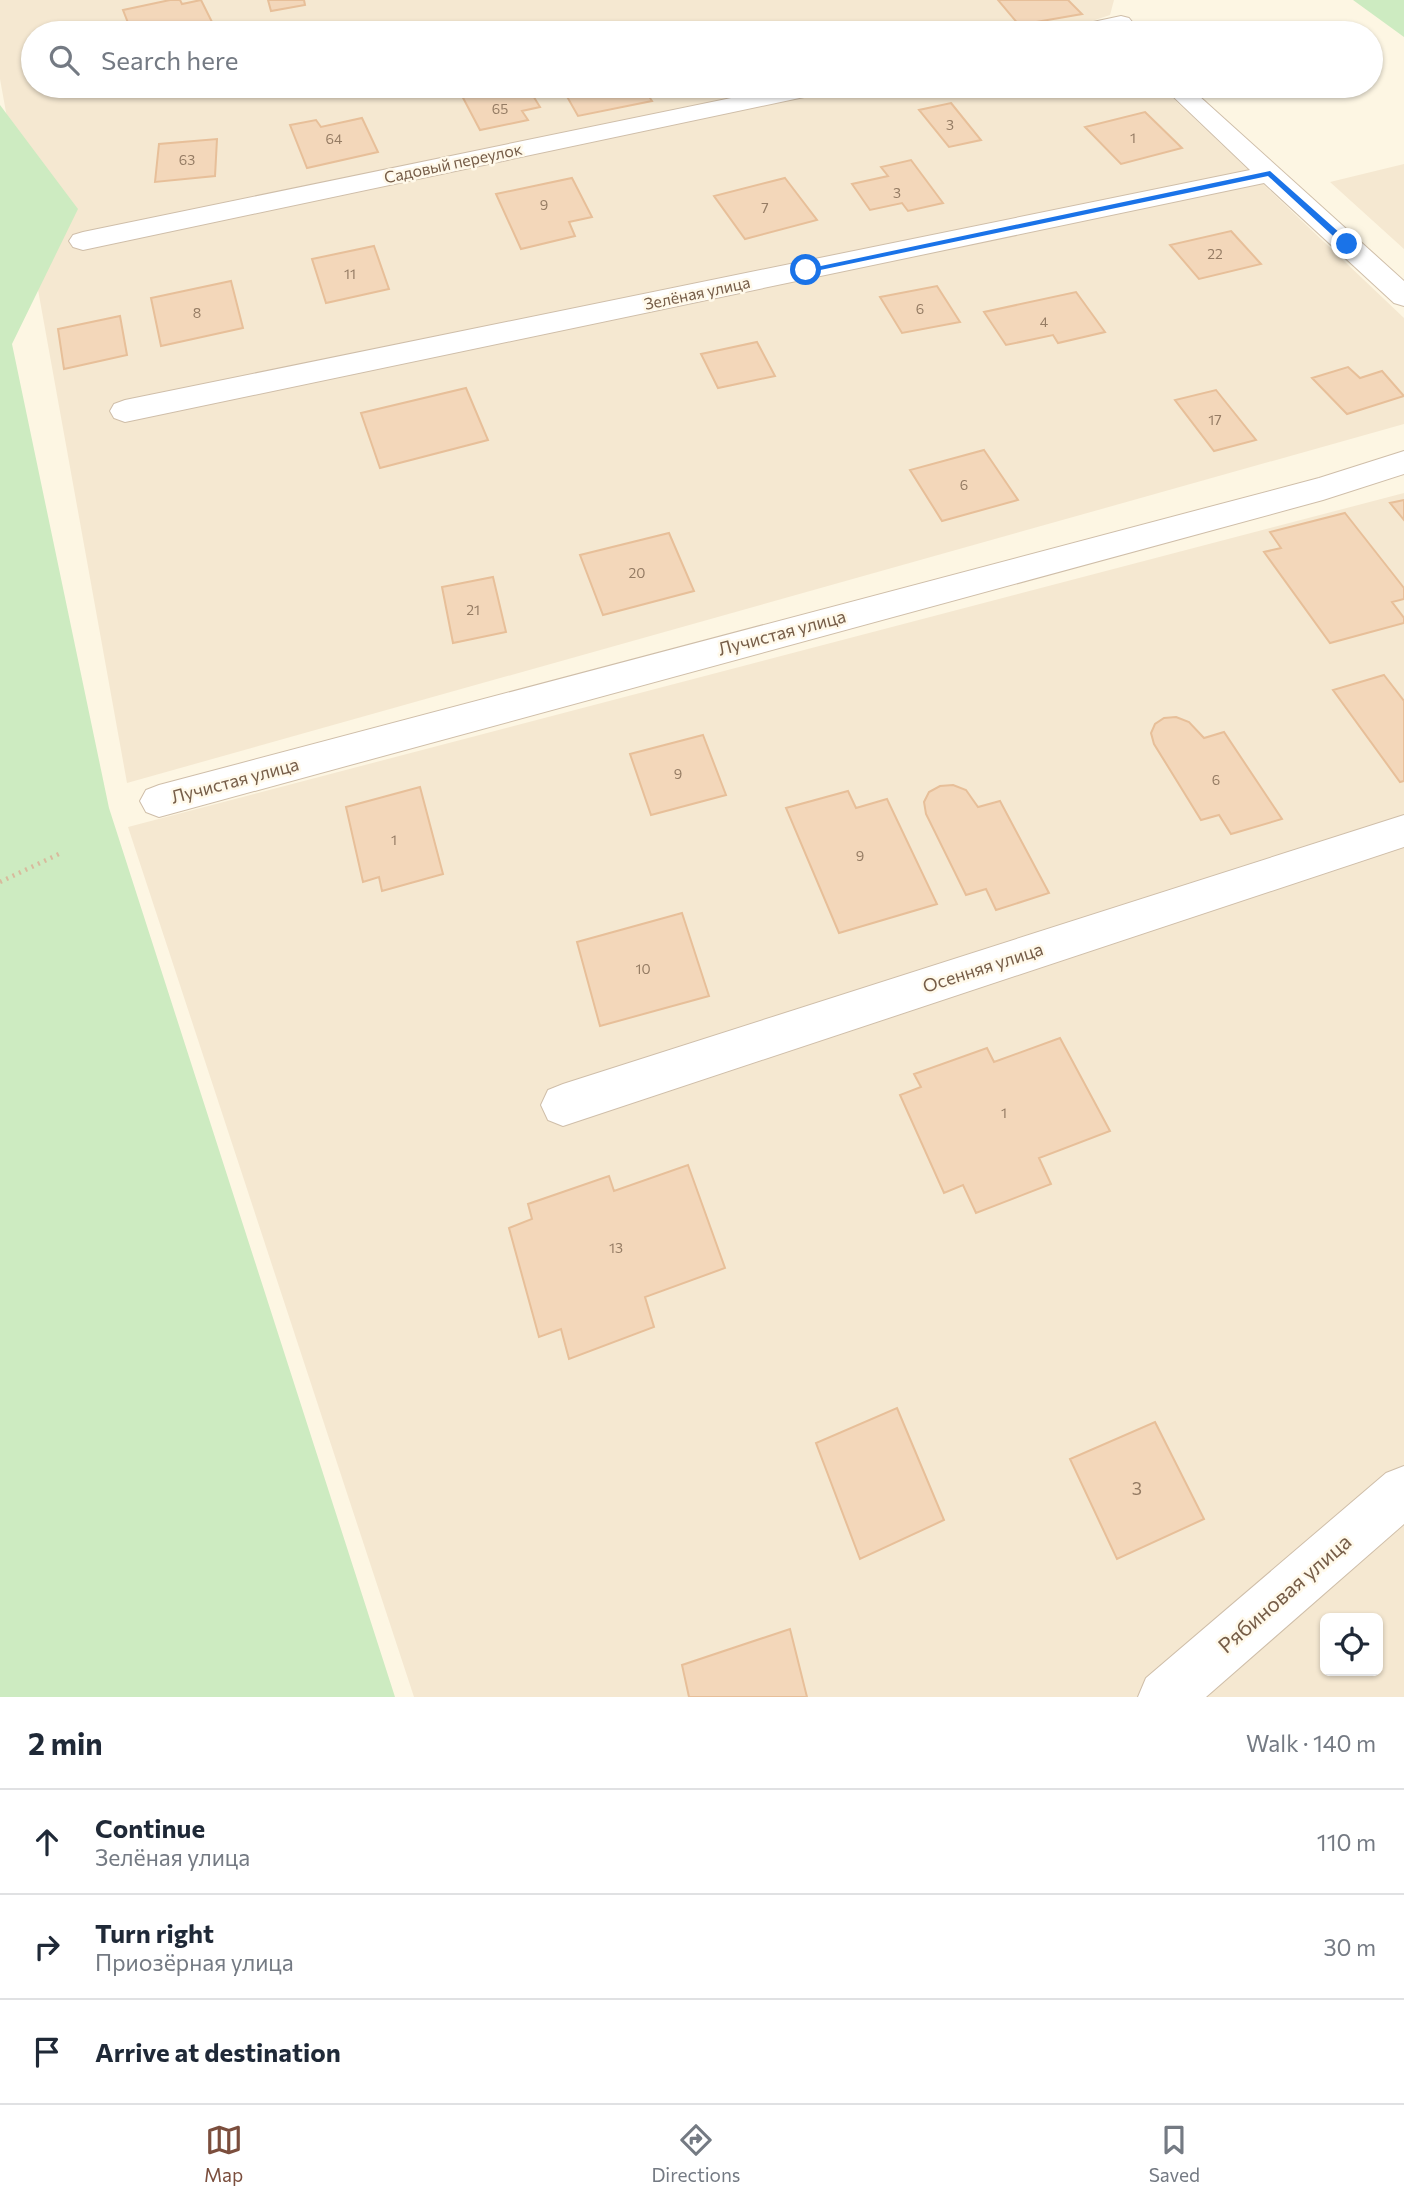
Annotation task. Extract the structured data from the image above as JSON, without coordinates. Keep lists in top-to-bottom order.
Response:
{
  "streets": {
    "street": [
      "Садовый переулок",
      "Зелёная улица",
      "Лучистая улица",
      "Осенняя улица",
      "Рябиновая улица"
    ]
  },
  "house_numbers": [
    "65",
    "3",
    "1",
    "64",
    "63",
    "3",
    "9",
    "7",
    "22",
    "11",
    "6",
    "8",
    "4",
    "17",
    "6",
    "20",
    "21",
    "9",
    "6",
    "1",
    "9",
    "10",
    "1",
    "13",
    "3"
  ],
  "page": {
    "search": "Search here",
    "heading": ["2 min", "Walk · 140 m"],
    "list": [
      ["Continue", "Зелёная улица", "110 m"],
      ["Turn right", "Приозёрная улица", "30 m"],
      "Arrive at destination"
    ],
    "nav": ["Map", "Directions", "Saved"]
  }
}
